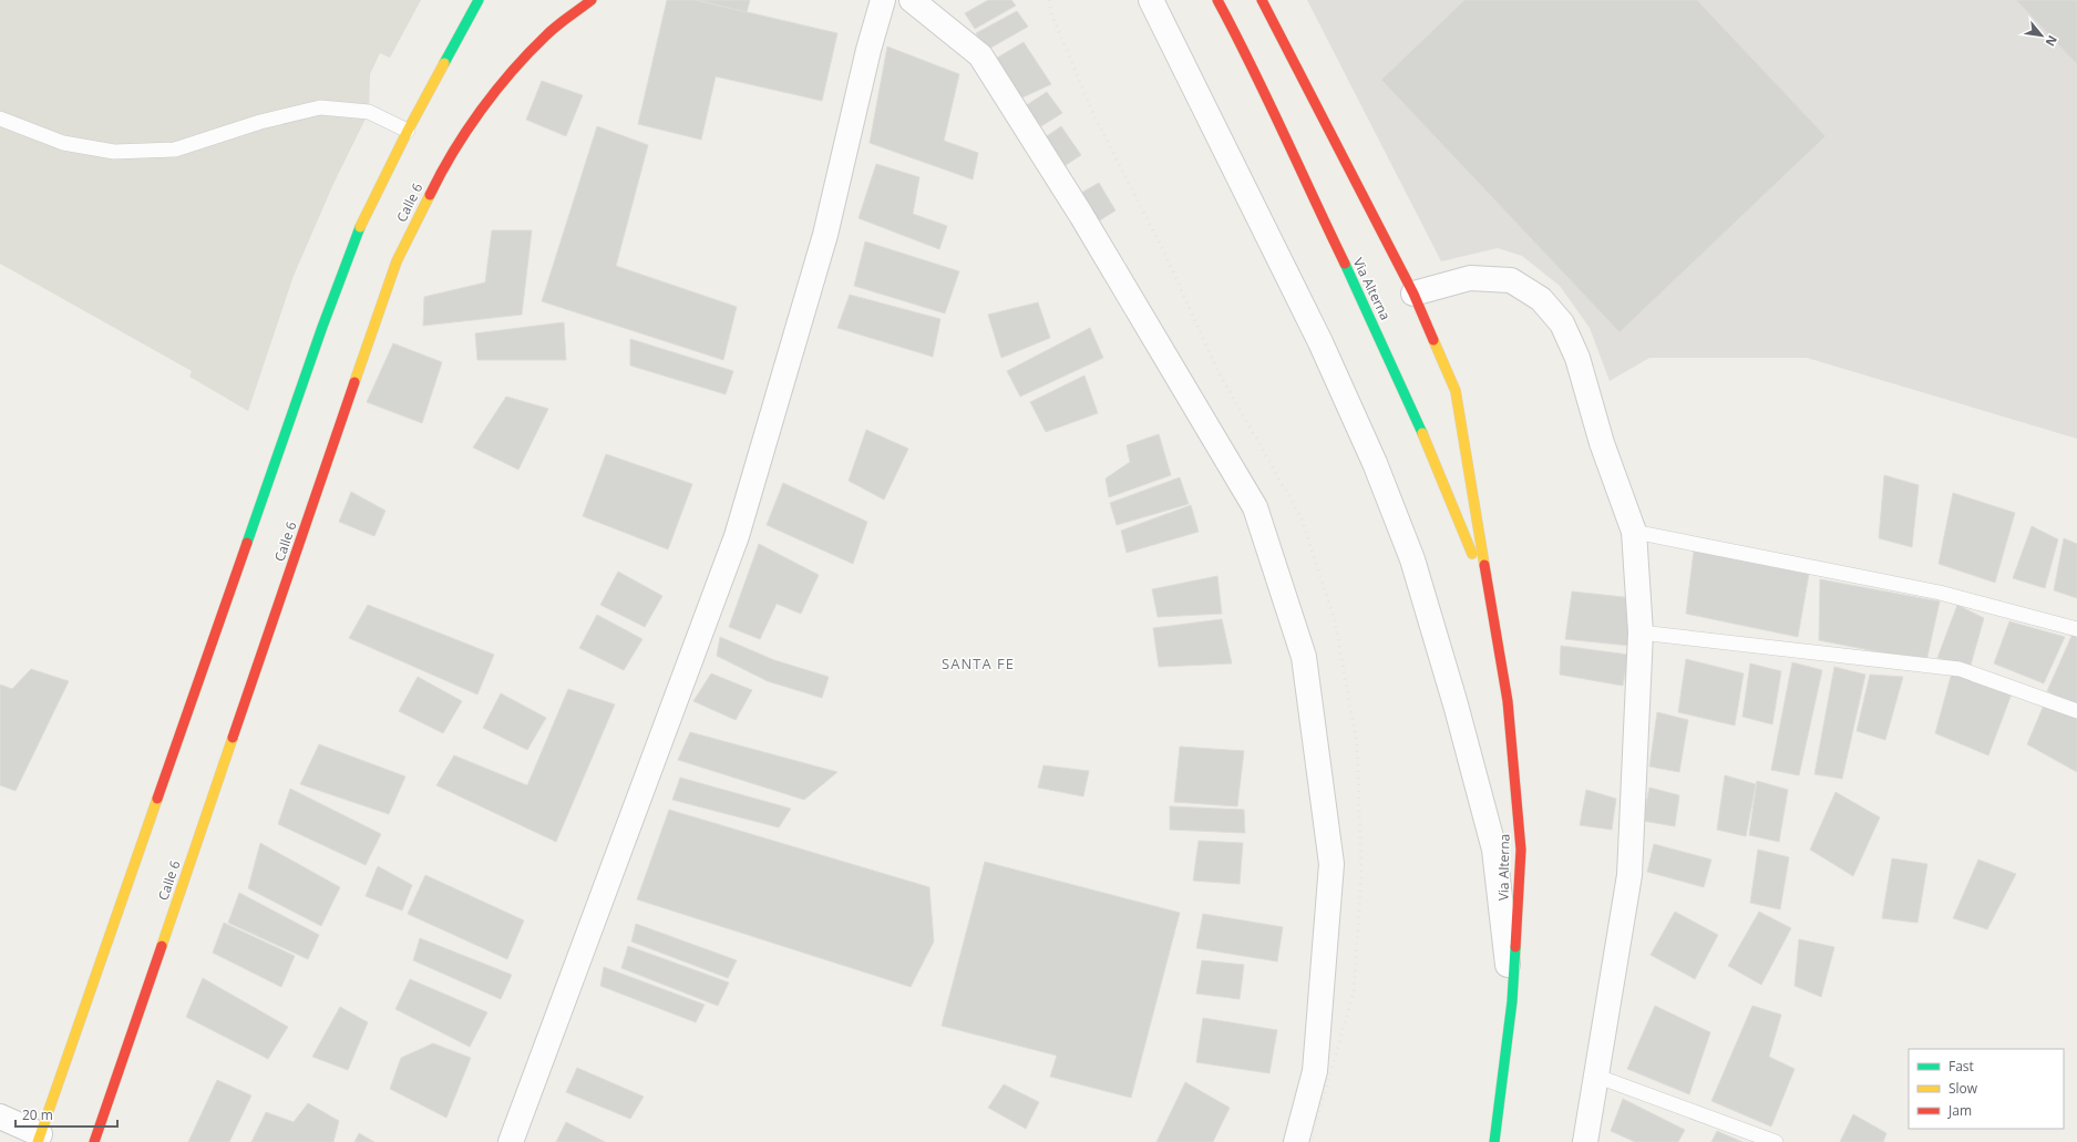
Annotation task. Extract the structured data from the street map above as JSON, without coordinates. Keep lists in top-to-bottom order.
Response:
{
  "streets": {
    "main road": ["Calle 6", "Via Alterna"]
  },
  "districts": ["SANTA FE"],
  "legend": ["Fast", "Slow", "Jam"],
  "scale_bar": "20 m",
  "north": "bottom right"
}
